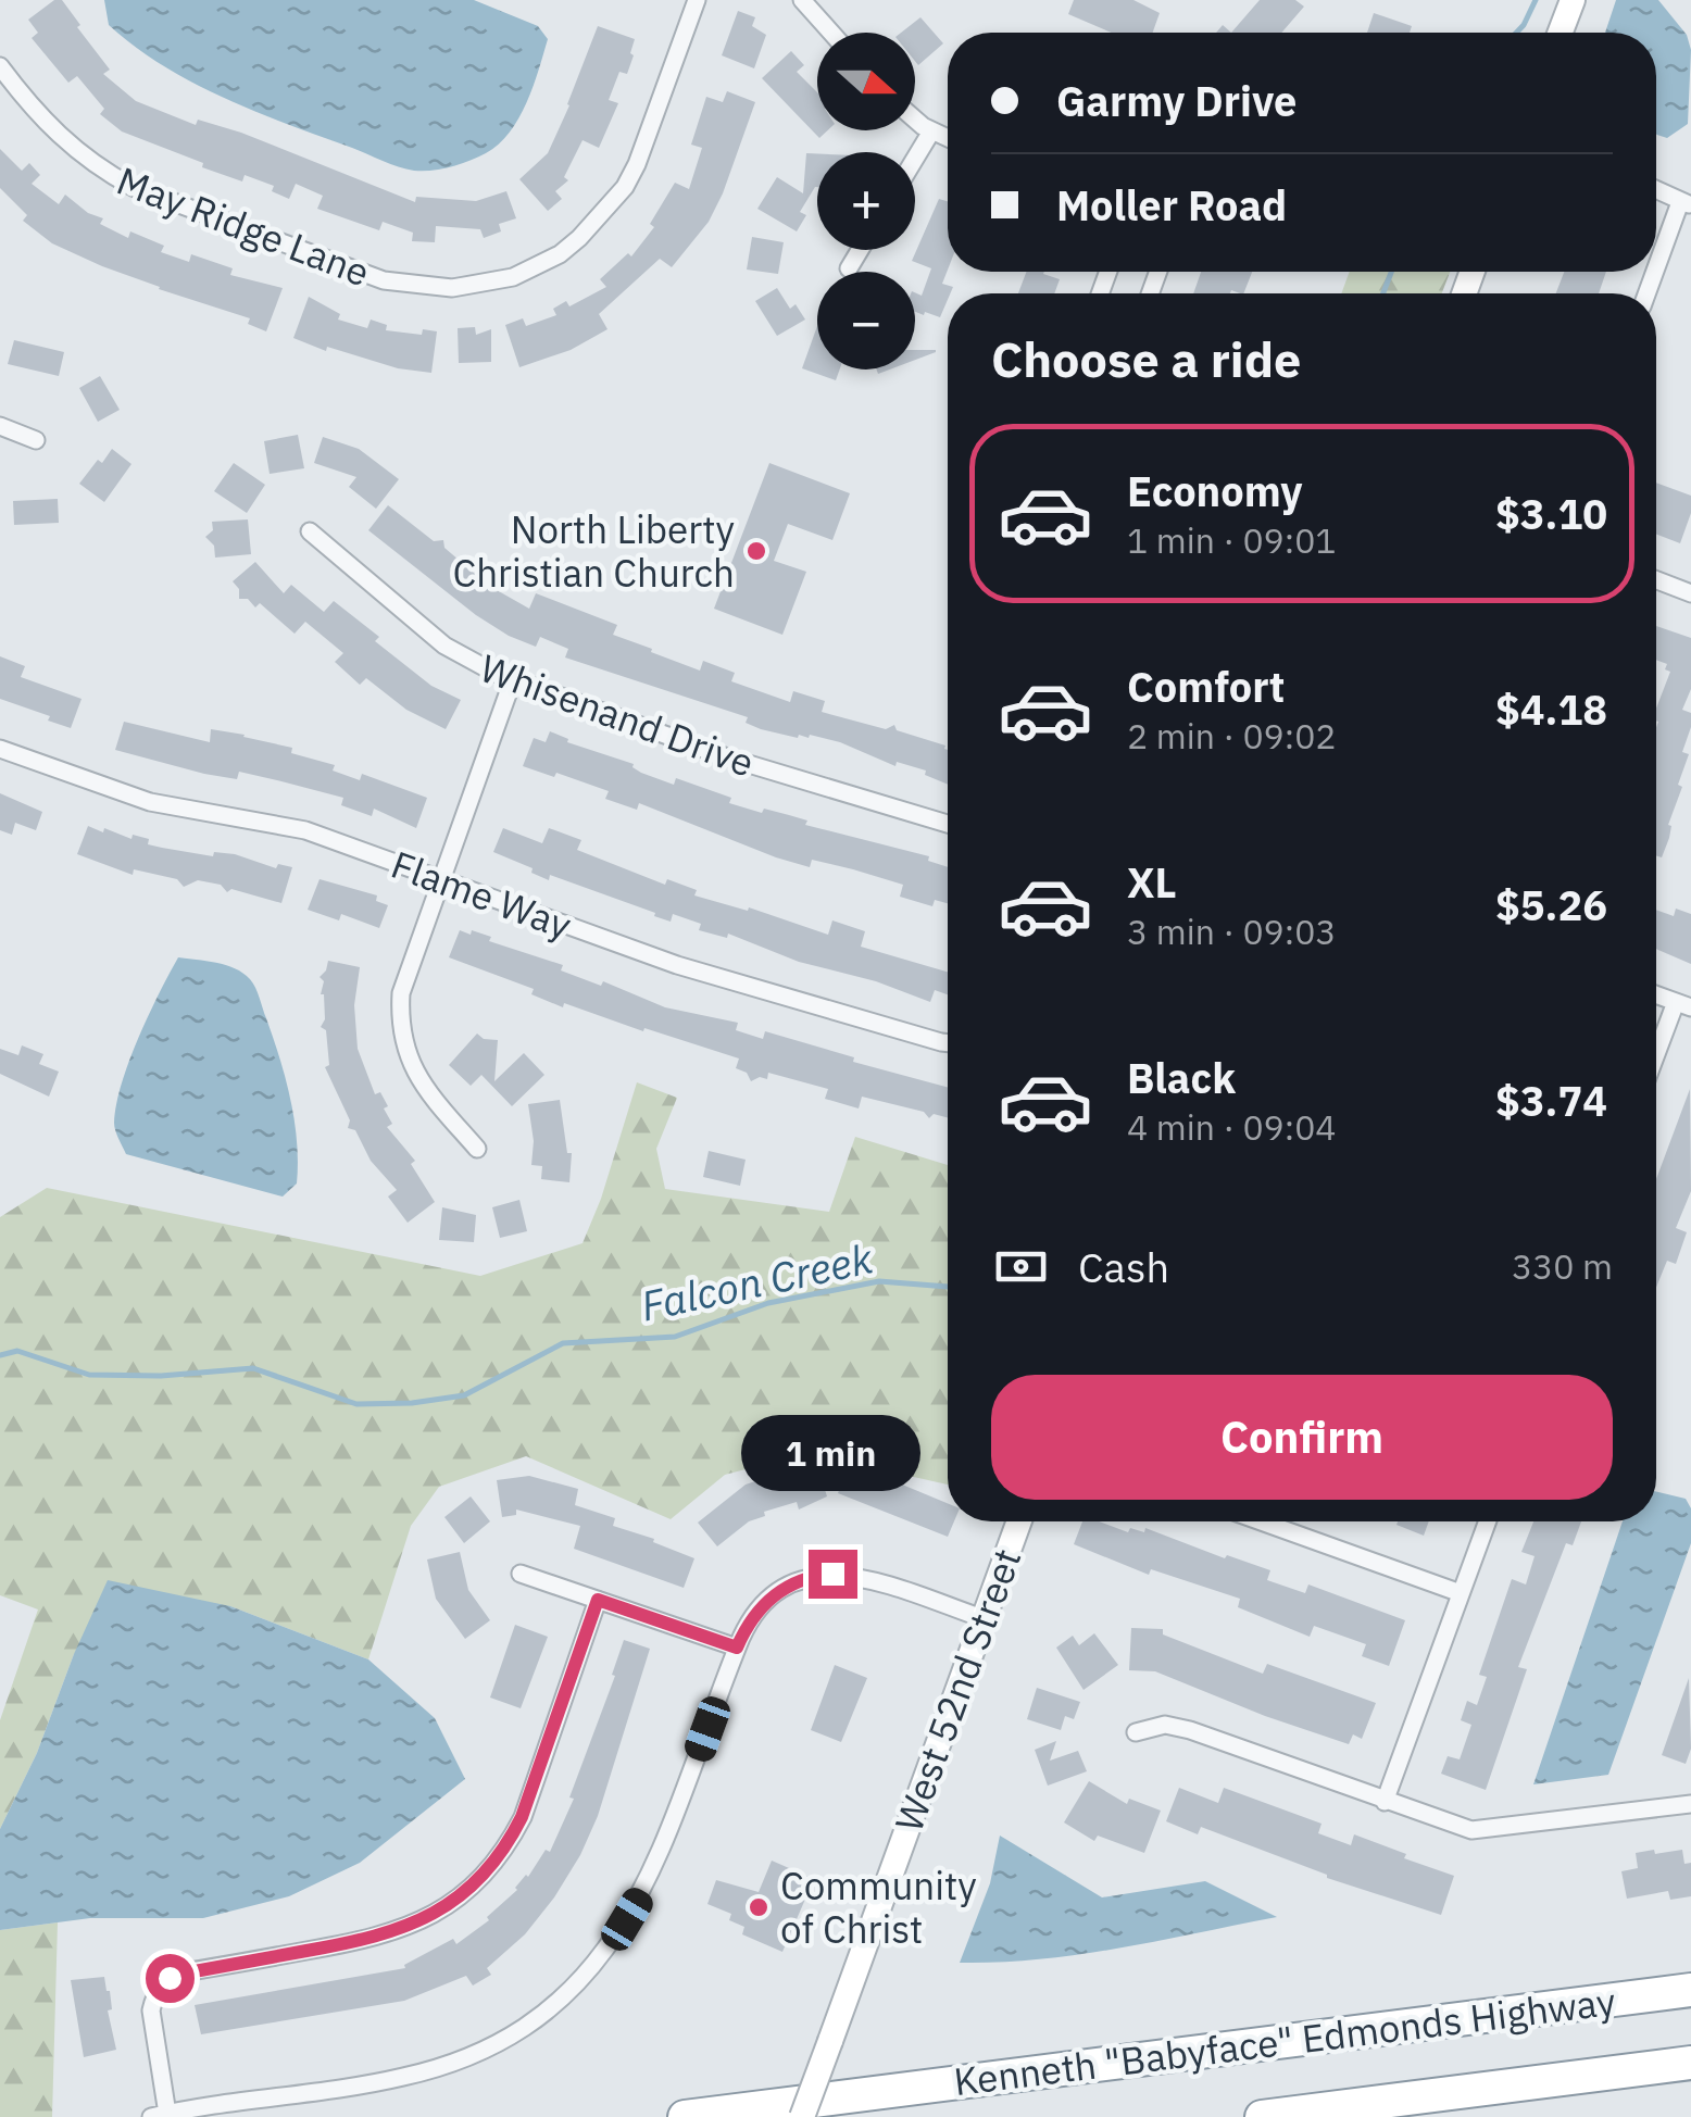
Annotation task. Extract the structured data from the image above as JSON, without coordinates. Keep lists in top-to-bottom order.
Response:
{
  "streets": {
    "highway": ["Kenneth \"Babyface\" Edmonds Highway"],
    "street": [
      "May Ridge Lane",
      "Whisenand Drive",
      "Flame Way",
      "West 52nd Street"
    ]
  },
  "water": ["Falcon Creek"],
  "places": ["North Liberty Christian Church", "Community of Christ"],
  "north": "right",
  "page": {
    "map_buttons": ["+", "−"],
    "banner": ["Garmy Drive", "Moller Road"],
    "heading": "Choose a ride",
    "list": [
      {
        "name": "Economy",
        "note": "1 min · 09:01",
        "value": "$3.10"
      },
      {
        "name": "Comfort",
        "note": "2 min · 09:02",
        "value": "$4.18"
      },
      {
        "name": "XL",
        "note": "3 min · 09:03",
        "value": "$5.26"
      },
      {
        "name": "Black",
        "note": "4 min · 09:04",
        "value": "$3.74"
      }
    ],
    "pay": ["Cash", "330 m"],
    "buttons": "Confirm",
    "bubble": "1 min"
  }
}
